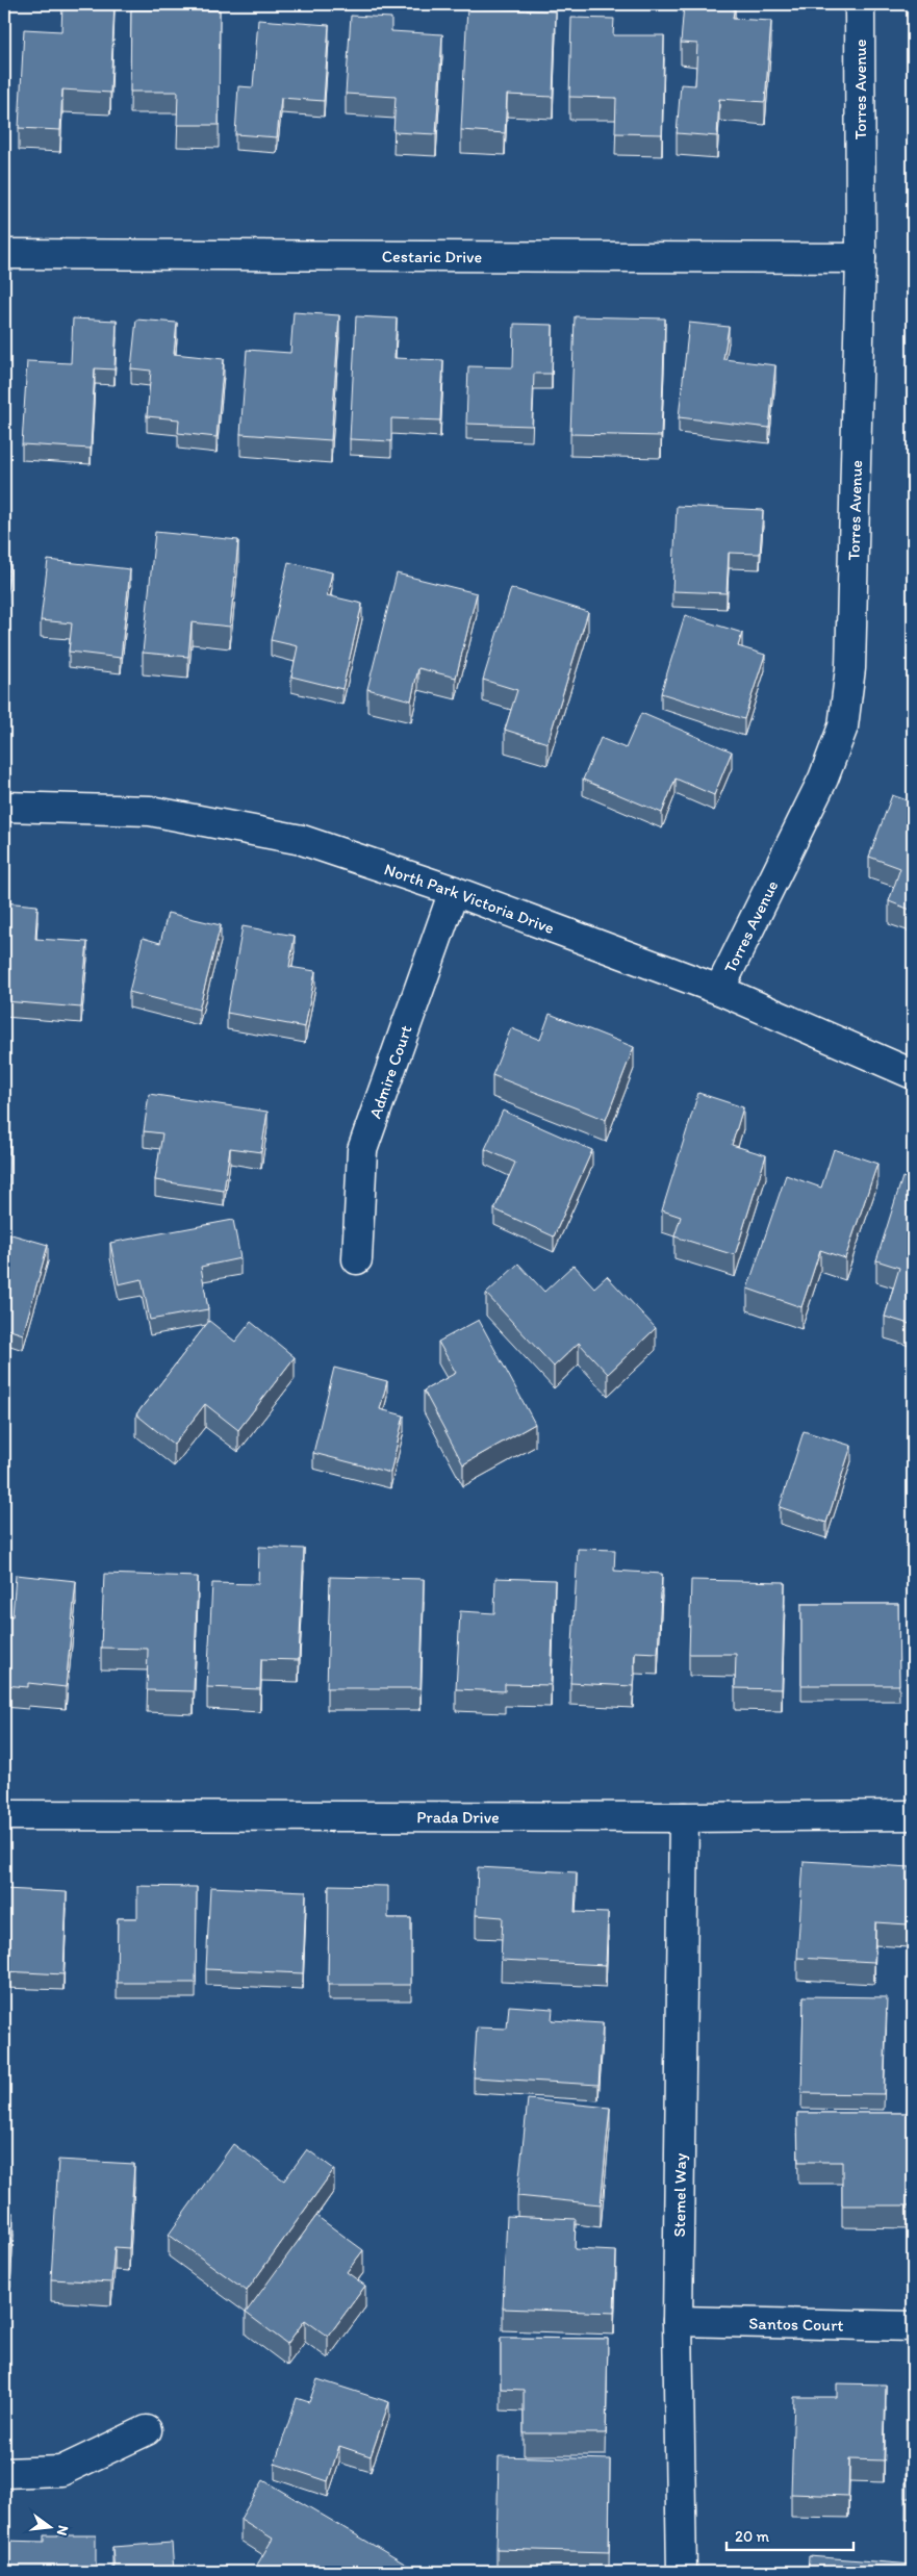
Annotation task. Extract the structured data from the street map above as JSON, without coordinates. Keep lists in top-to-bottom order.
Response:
{
  "streets": {
    "street": [
      "Torres Avenue",
      "Cestaric Drive",
      "North Park Victoria Drive",
      "Admire Court",
      "Prada Drive",
      "Stemel Way",
      "Santos Court"
    ]
  },
  "crossings": [
    ["Torres Avenue", "Cestaric Drive"],
    ["Torres Avenue", "North Park Victoria Drive"],
    ["North Park Victoria Drive", "Admire Court"],
    ["Prada Drive", "Stemel Way"],
    ["Stemel Way", "Santos Court"]
  ],
  "scale_bar": "20 m",
  "north": "right"
}
